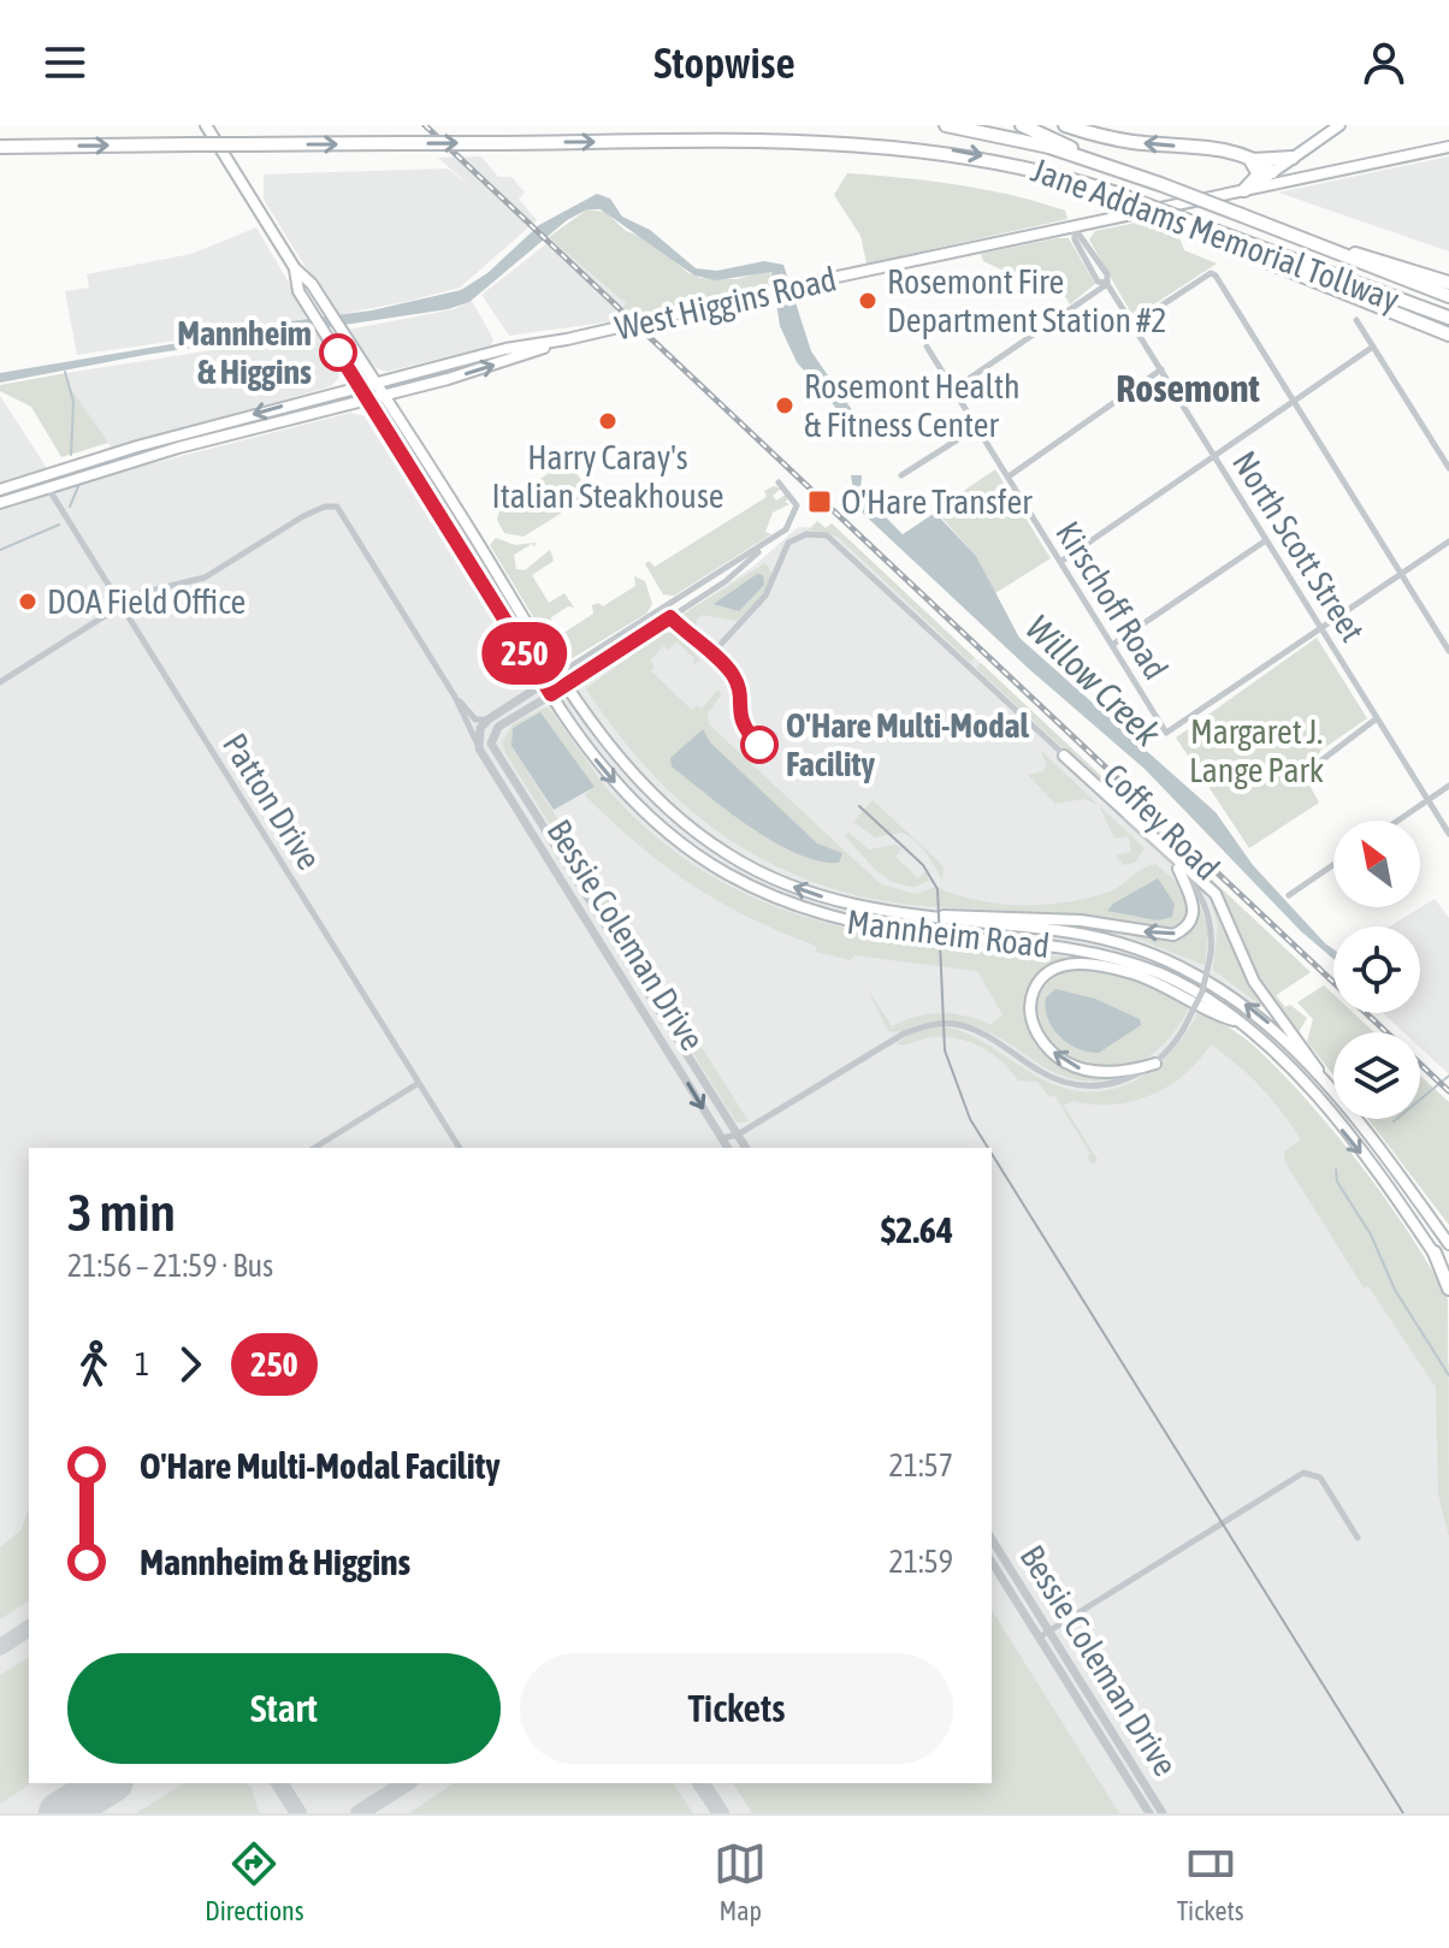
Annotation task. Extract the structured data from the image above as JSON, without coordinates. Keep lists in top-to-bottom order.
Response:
{
  "streets": {
    "highway": ["Jane Addams Memorial Tollway"],
    "main road": ["West Higgins Road", "Mannheim Road"],
    "street": [
      "North Scott Street",
      "Kirschoff Road",
      "Patton Drive",
      "Coffey Road",
      "Bessie Coleman Drive"
    ]
  },
  "crossings": [
    ["West Higgins Road", "North Scott Street"],
    ["West Higgins Road", "Patton Drive"],
    ["West Higgins Road", "Mannheim Road"],
    ["North Scott Street", "Kirschoff Road"],
    ["Coffey Road", "Bessie Coleman Drive"],
    ["Mannheim Road", "Bessie Coleman Drive"]
  ],
  "districts": ["Rosemont"],
  "water": ["Willow Creek"],
  "parks": ["Margaret J. Lange Park"],
  "places": {
    "other": [
      "Rosemont Fire Department Station #2",
      "Mannheim & Higgins",
      "Rosemont Health & Fitness Center",
      "Harry Caray's Italian Steakhouse",
      "DOA Field Office",
      "O'Hare Multi-Modal Facility"
    ],
    "transit": ["O'Hare Transfer"]
  },
  "lines": ["bus line 250"],
  "north": "top left",
  "page": {
    "header": "Stopwise",
    "on_map": "250",
    "heading": ["3 min", "21:56 – 21:59 · Bus", "$2.64"],
    "legs": ["1", "250"],
    "list": [
      {
        "name": "O'Hare Multi-Modal Facility",
        "value": "21:57"
      },
      {
        "name": "Mannheim & Higgins",
        "value": "21:59"
      }
    ],
    "buttons": ["Start", "Tickets"],
    "tabs": ["Directions", "Map", "Tickets"]
  }
}
